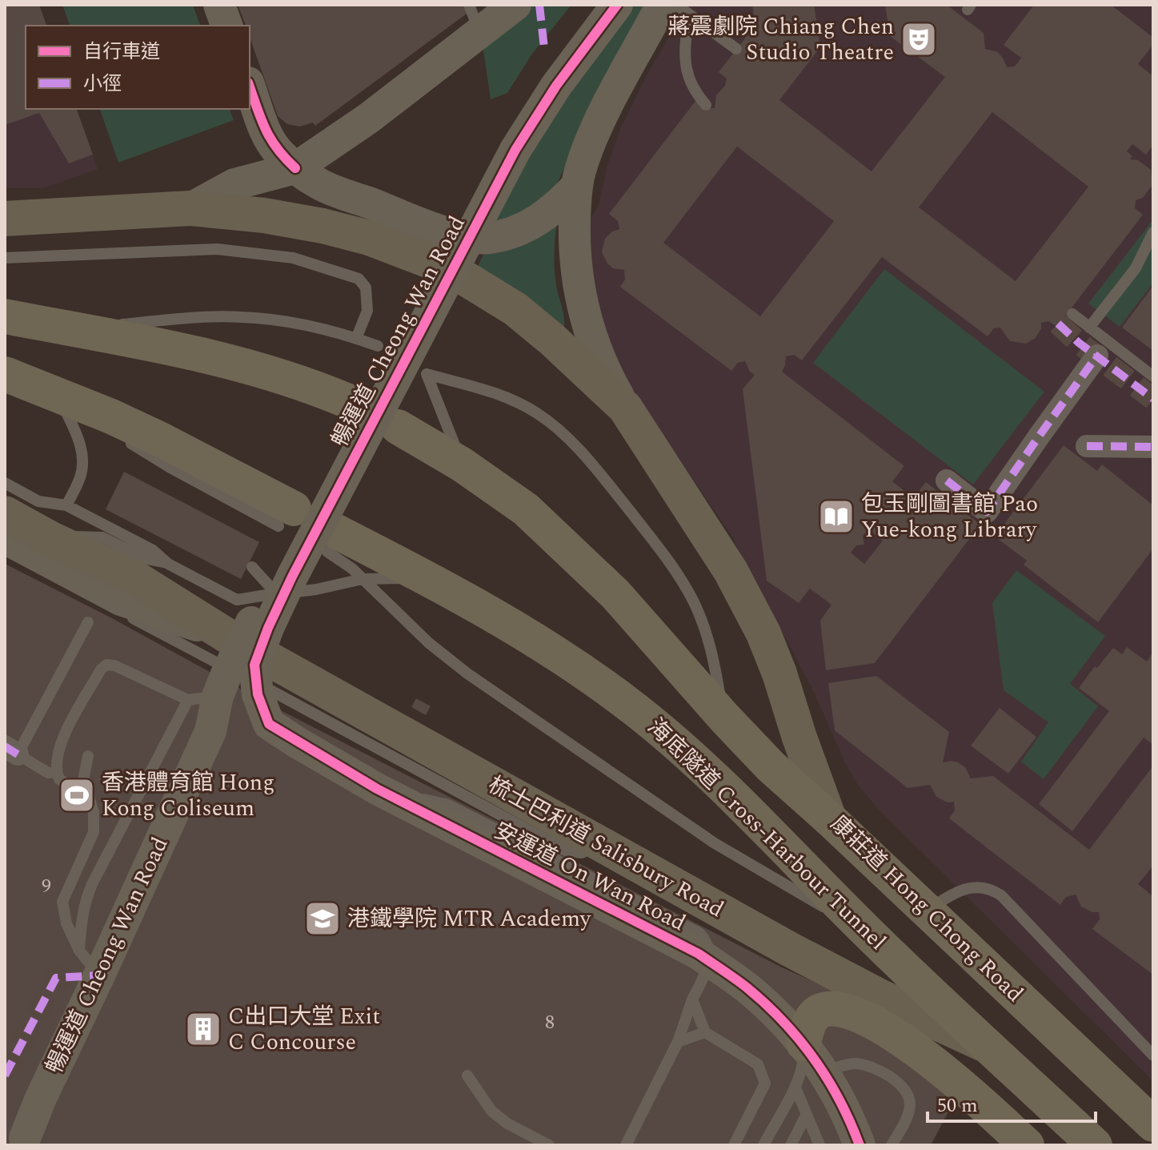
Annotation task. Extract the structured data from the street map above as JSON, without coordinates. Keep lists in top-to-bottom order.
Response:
{
  "streets": {
    "highway": ["海底隧道 Cross-Harbour Tunnel", "康莊道 Hong Chong Road"],
    "main road": ["梳士巴利道 Salisbury Road"],
    "street": ["暢運道 Cheong Wan Road", "安運道 On Wan Road"]
  },
  "crossings": [
    ["海底隧道 Cross-Harbour Tunnel", "梳士巴利道 Salisbury Road"]
  ],
  "places": {
    "theatre": ["蔣震劇院 Chiang Chen Studio Theatre"],
    "library": ["包玉剛圖書館 Pao Yue-kong Library"],
    "sports": ["香港體育館 Hong Kong Coliseum"],
    "school or university": ["港鐵學院 MTR Academy"],
    "building": ["C出口大堂 Exit C Concourse"]
  },
  "house_numbers": ["9", "8"],
  "legend": ["自行車道", "小徑"],
  "scale_bar": "50 m"
}
